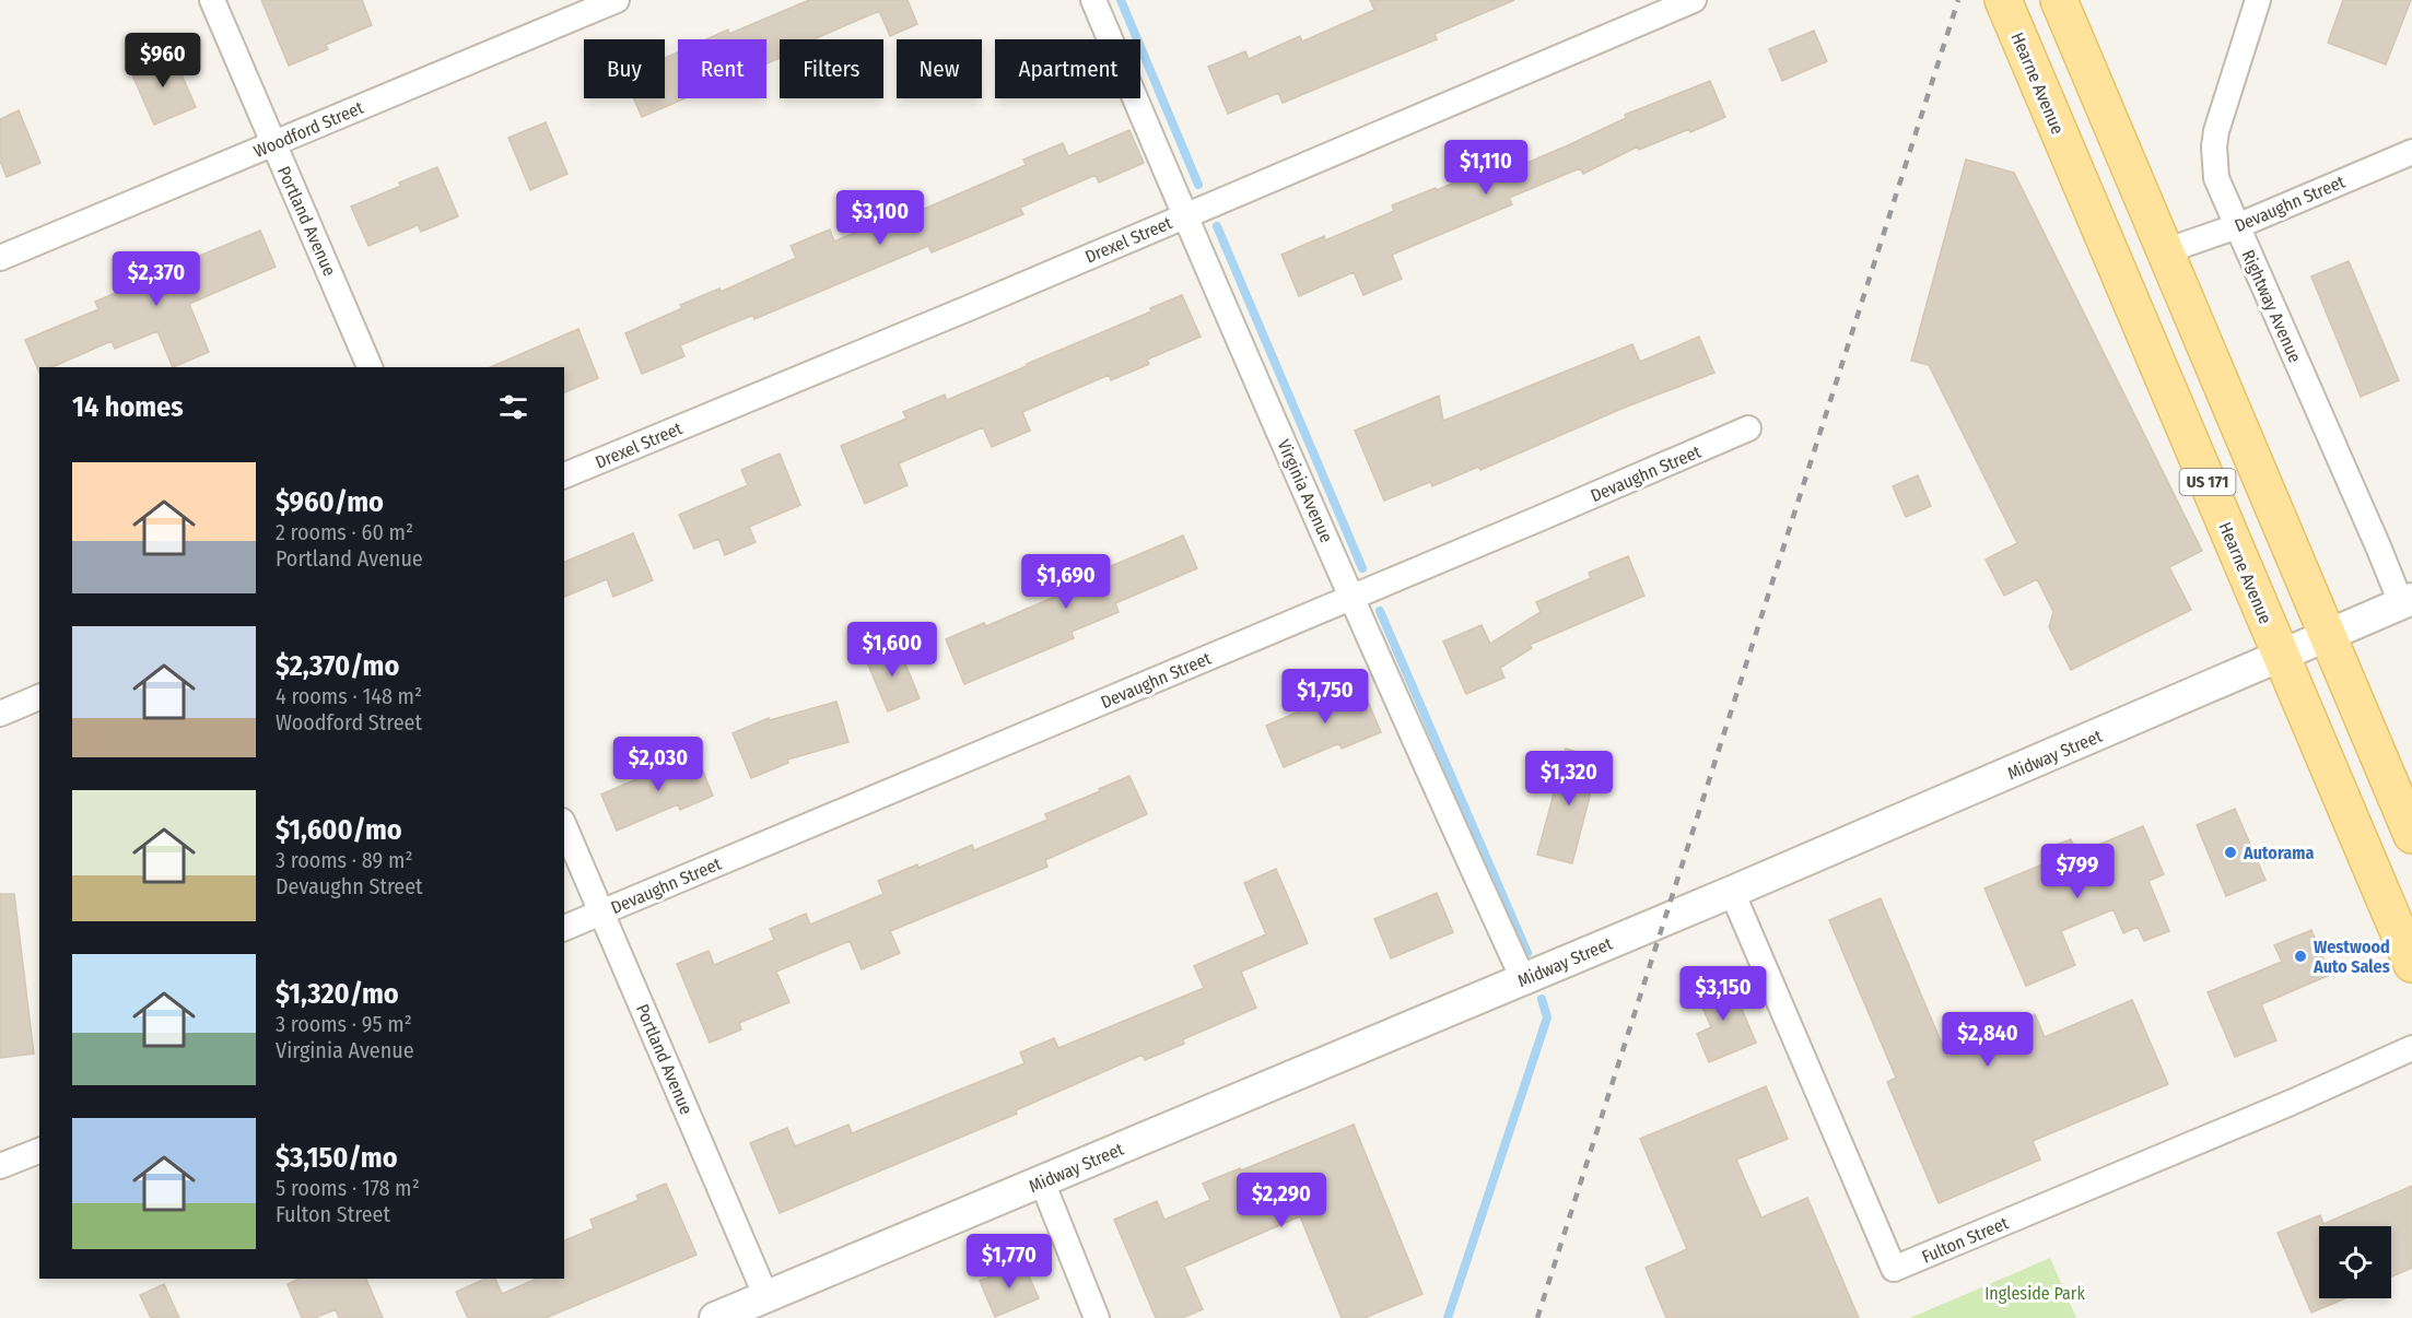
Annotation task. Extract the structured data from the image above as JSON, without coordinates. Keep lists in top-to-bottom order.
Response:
{
  "streets": {
    "main road": ["Hearne Avenue", "US 171"],
    "street": [
      "Woodford Street",
      "Devaughn Street",
      "Portland Avenue",
      "Drexel Street",
      "Rightway Avenue",
      "Virginia Avenue",
      "Midway Street",
      "Fulton Street"
    ]
  },
  "crossings": [
    ["Hearne Avenue", "Midway Street"],
    ["Woodford Street", "Portland Avenue"],
    ["Devaughn Street", "Portland Avenue"],
    ["Devaughn Street", "Rightway Avenue"],
    ["Devaughn Street", "US 171"],
    ["Devaughn Street", "Virginia Avenue"],
    ["Portland Avenue", "Midway Street"],
    ["Drexel Street", "Virginia Avenue"],
    ["Rightway Avenue", "Midway Street"],
    ["US 171", "Midway Street"],
    ["Virginia Avenue", "Midway Street"],
    ["Midway Street", "Fulton Street"]
  ],
  "parks": ["Ingleside Park"],
  "places": ["Autorama", "Westwood Auto Sales"],
  "page": {
    "price": [
      "$960",
      "$1,110",
      "$3,100",
      "$2,370",
      "$1,690",
      "$1,600",
      "$1,750",
      "$2,030",
      "$1,320",
      "$799",
      "$3,150",
      "$2,840",
      "$2,290",
      "$1,770"
    ],
    "chip": [
      "Buy",
      "Rent",
      "Filters",
      "New",
      "Apartment"
    ],
    "heading": "14 homes",
    "list": [
      {
        "name": "$960/mo",
        "note": "2 rooms · 60 m² · Portland Avenue"
      },
      {
        "name": "$2,370/mo",
        "note": "4 rooms · 148 m² · Woodford Street"
      },
      {
        "name": "$1,600/mo",
        "note": "3 rooms · 89 m² · Devaughn Street"
      },
      {
        "name": "$1,320/mo",
        "note": "3 rooms · 95 m² · Virginia Avenue"
      },
      {
        "name": "$3,150/mo",
        "note": "5 rooms · 178 m² · Fulton Street"
      }
    ]
  }
}
